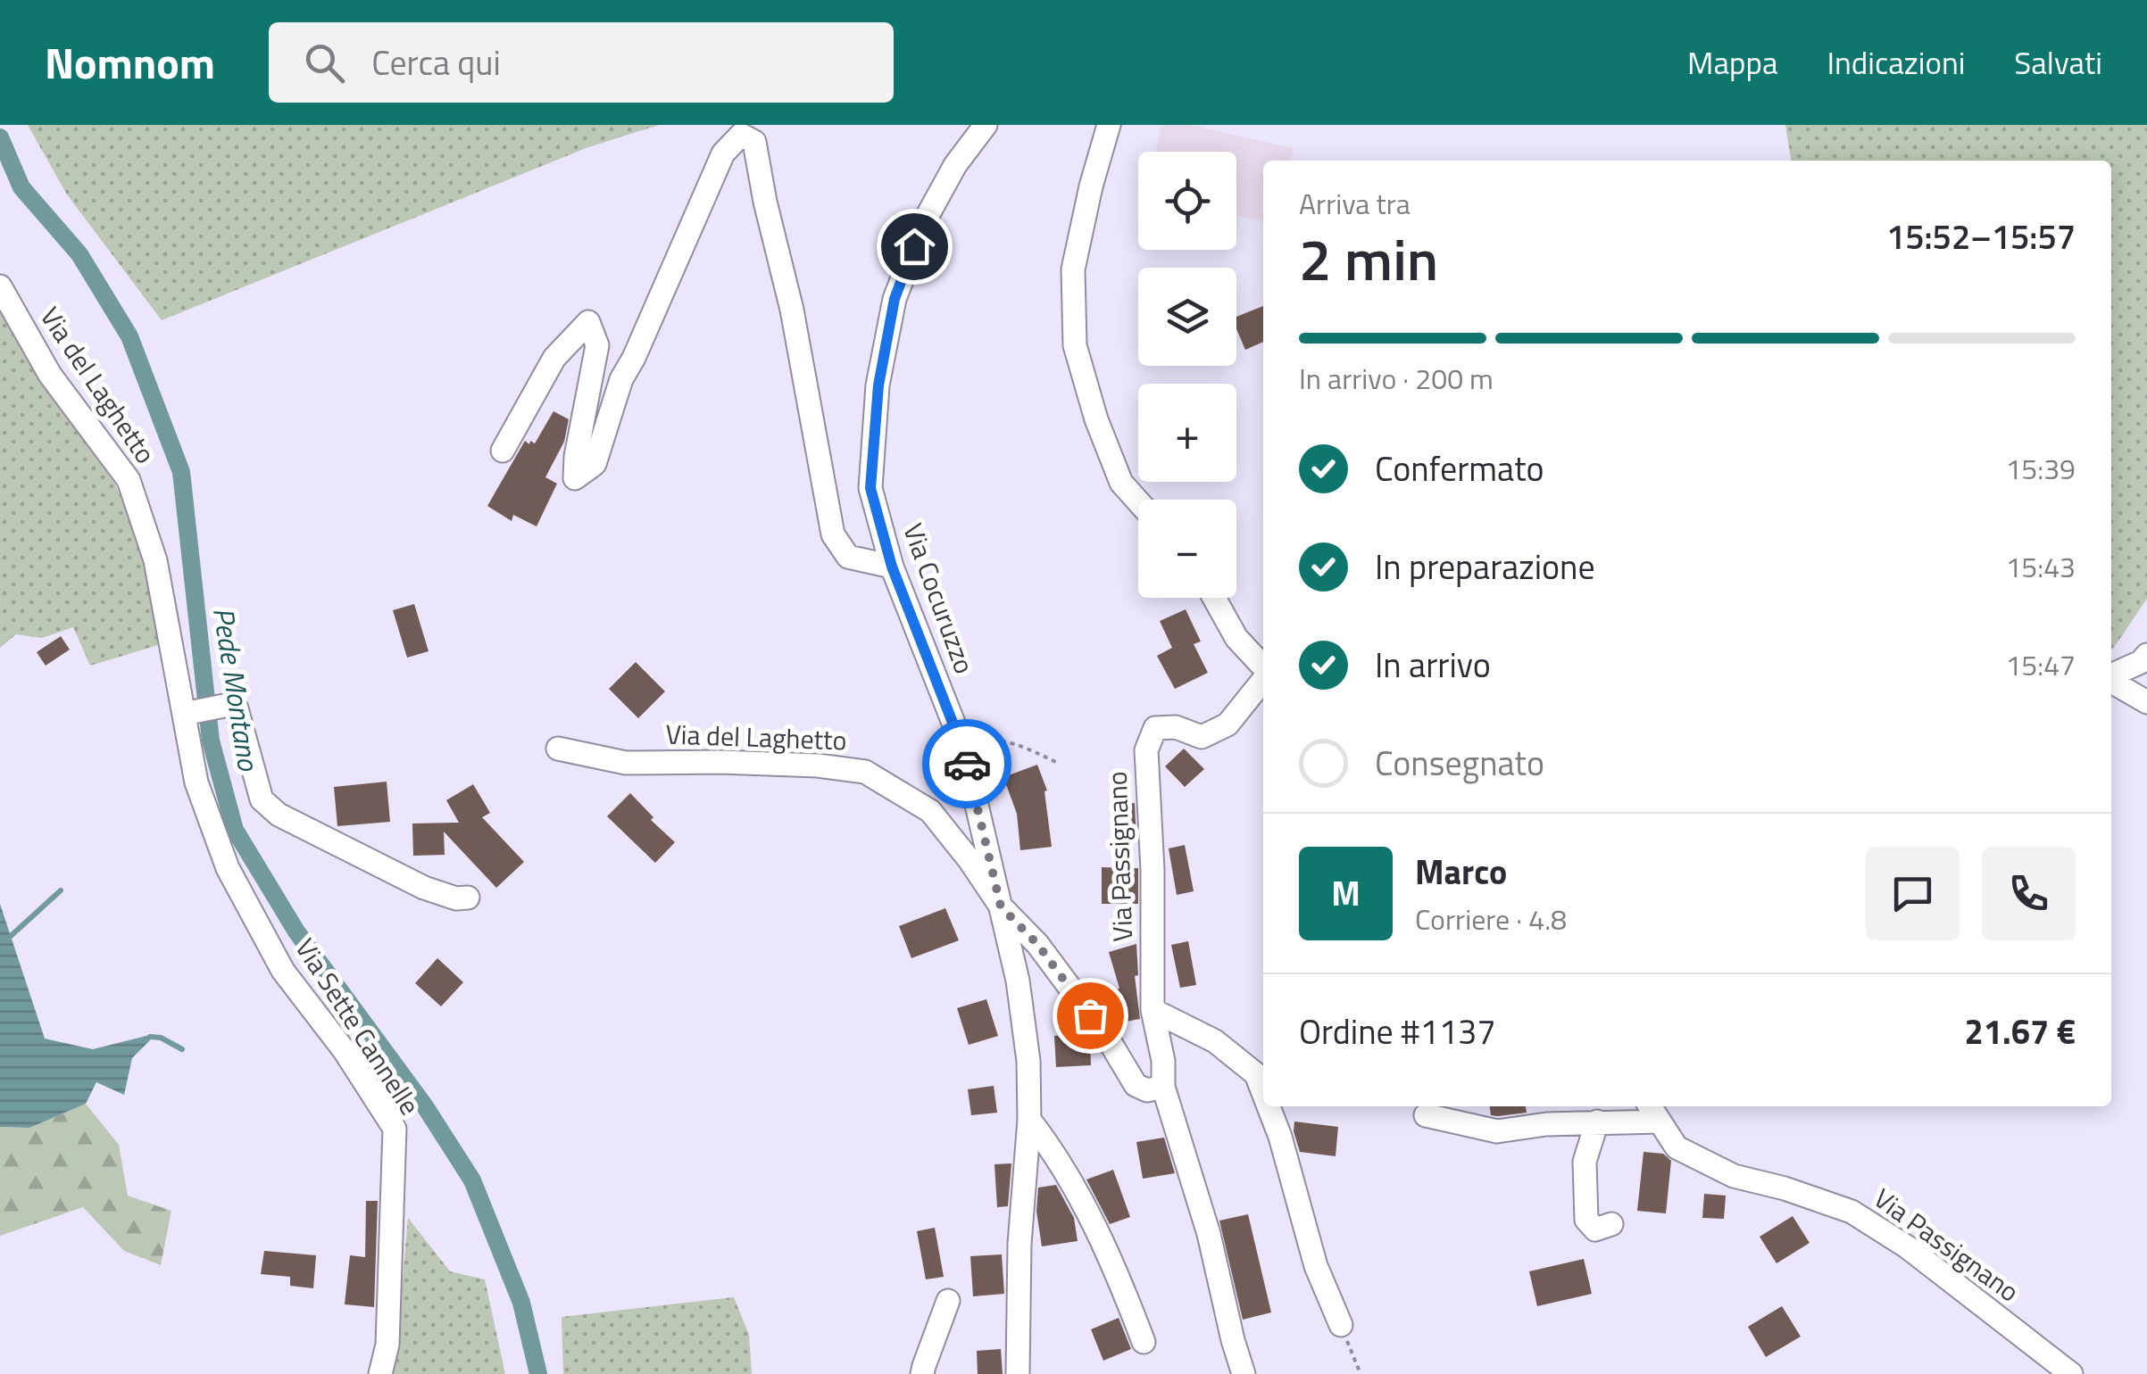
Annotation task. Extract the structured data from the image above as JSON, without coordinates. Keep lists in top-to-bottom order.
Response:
{
  "streets": {
    "street": [
      "Via del Laghetto",
      "Via Cocuruzzo",
      "Via Passignano",
      "Via Sette Cannelle"
    ]
  },
  "crossings": [
    ["Via del Laghetto", "Via Cocuruzzo"],
    ["Via del Laghetto", "Via Sette Cannelle"]
  ],
  "water": ["Pede Montano"],
  "page": {
    "header": "Nomnom",
    "search": "Cerca qui",
    "nav": ["Mappa", "Indicazioni", "Salvati"],
    "map_buttons": ["+", "−"],
    "heading": ["2 min", "Arriva tra", "15:52–15:57"],
    "panel": [
      "Marco",
      "Corriere · 4.8",
      "Ordine #1137",
      "21.67 €"
    ],
    "bar": "In arrivo · 200 m",
    "list": [
      ["Confermato", "15:39"],
      ["In preparazione", "15:43"],
      ["In arrivo", "15:47"],
      "Consegnato"
    ],
    "round": "M"
  }
}
